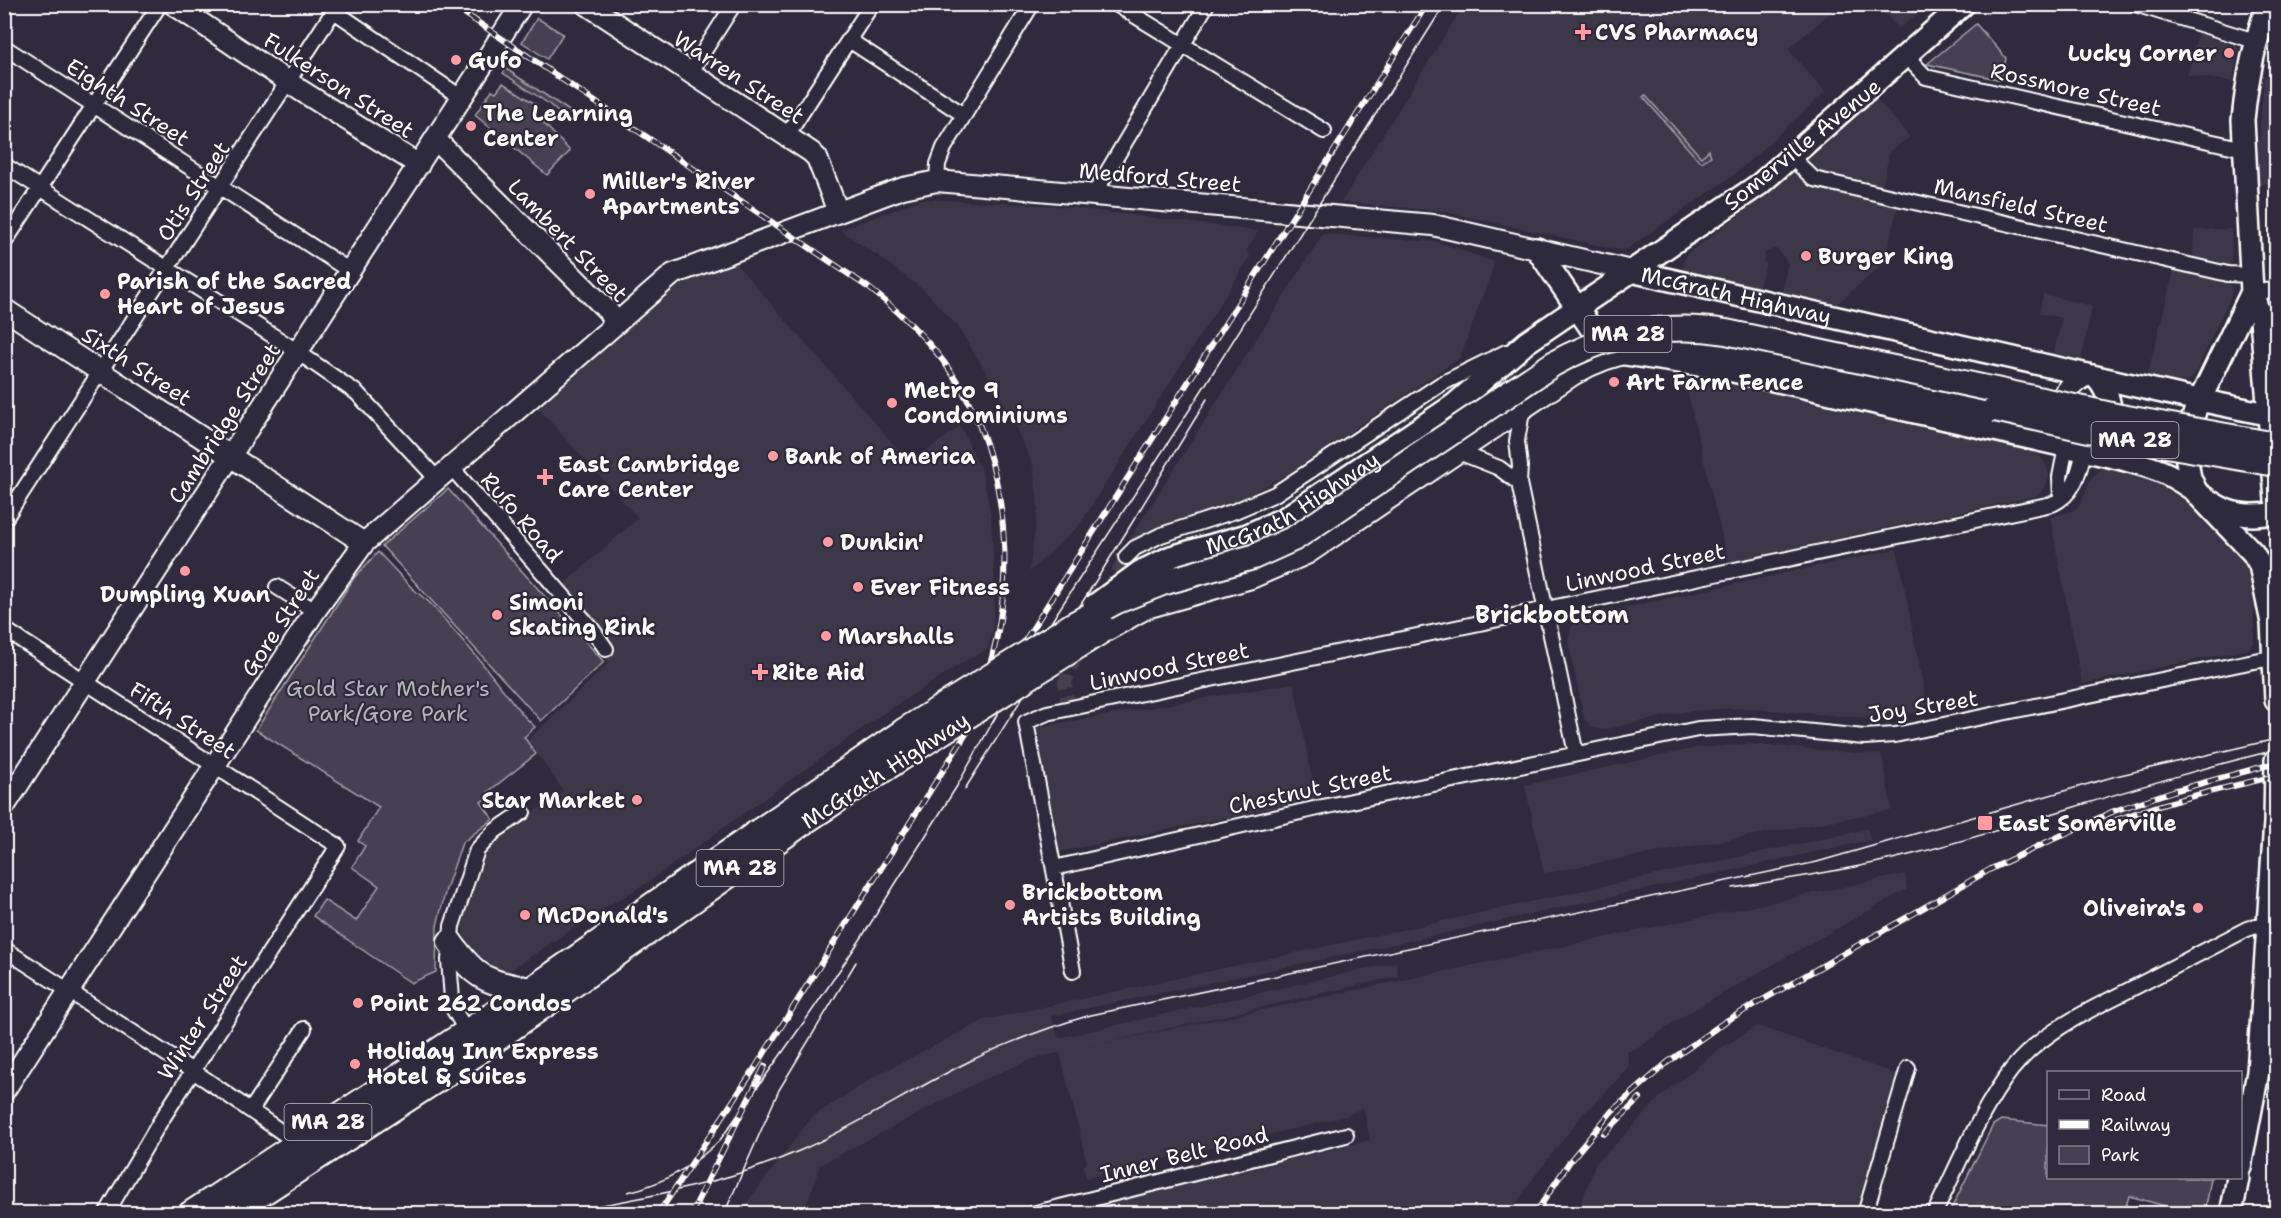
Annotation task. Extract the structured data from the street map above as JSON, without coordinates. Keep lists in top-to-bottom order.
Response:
{
  "streets": {
    "highway": ["McGrath Highway", "MA 28"],
    "main road": [
      "Warren Street",
      "Fulkerson Street",
      "Somerville Avenue",
      "Medford Street",
      "Lambert Street",
      "Sixth Street",
      "Cambridge Street",
      "Gore Street"
    ],
    "street": [
      "Rossmore Street",
      "Eighth Street",
      "Otis Street",
      "Mansfield Street",
      "Rufo Road",
      "Linwood Street",
      "Joy Street",
      "Fifth Street",
      "Chestnut Street",
      "Winter Street",
      "Inner Belt Road"
    ]
  },
  "crossings": [
    ["Warren Street", "Medford Street"],
    ["Fulkerson Street", "Otis Street"],
    ["Fulkerson Street", "Cambridge Street"],
    ["Rossmore Street", "Somerville Avenue"],
    ["Eighth Street", "Otis Street"],
    ["Eighth Street", "Cambridge Street"],
    ["Somerville Avenue", "Medford Street"],
    ["Somerville Avenue", "Mansfield Street"],
    ["Somerville Avenue", "McGrath Highway"],
    ["Medford Street", "McGrath Highway"],
    ["Medford Street", "Gore Street"],
    ["Otis Street", "Sixth Street"],
    ["Otis Street", "Rufo Road"],
    ["Lambert Street", "Cambridge Street"],
    ["Lambert Street", "Gore Street"],
    ["McGrath Highway", "MA 28"],
    ["McGrath Highway", "Linwood Street"],
    ["Sixth Street", "Cambridge Street"],
    ["Sixth Street", "Gore Street"],
    ["Cambridge Street", "Rufo Road"],
    ["Cambridge Street", "Fifth Street"],
    ["Rufo Road", "Gore Street"],
    ["Linwood Street", "Chestnut Street"],
    ["Gore Street", "Fifth Street"],
    ["Joy Street", "Chestnut Street"],
    ["Fifth Street", "Winter Street"]
  ],
  "districts": ["Brickbottom"],
  "parks": ["Gold Star Mother's Park/Gore Park"],
  "places": {
    "health": ["CVS Pharmacy", "East Cambridge Care Center", "Rite Aid"],
    "other": [
      "Lucky Corner",
      "Gufo",
      "The Learning Center",
      "Miller's River Apartments",
      "Burger King",
      "Parish of the Sacred Heart of Jesus",
      "Art Farm Fence",
      "Metro 9 Condominiums",
      "Bank of America",
      "Dunkin'",
      "Dumpling Xuan",
      "Ever Fitness",
      "Simoni Skating Rink",
      "Marshalls",
      "Star Market",
      "Brickbottom Artists Building",
      "Oliveira's",
      "McDonald's",
      "Point 262 Condos",
      "Holiday Inn Express Hotel & Suites"
    ],
    "transit": ["East Somerville"]
  },
  "legend": ["Road", "Railway", "Park"]
}
